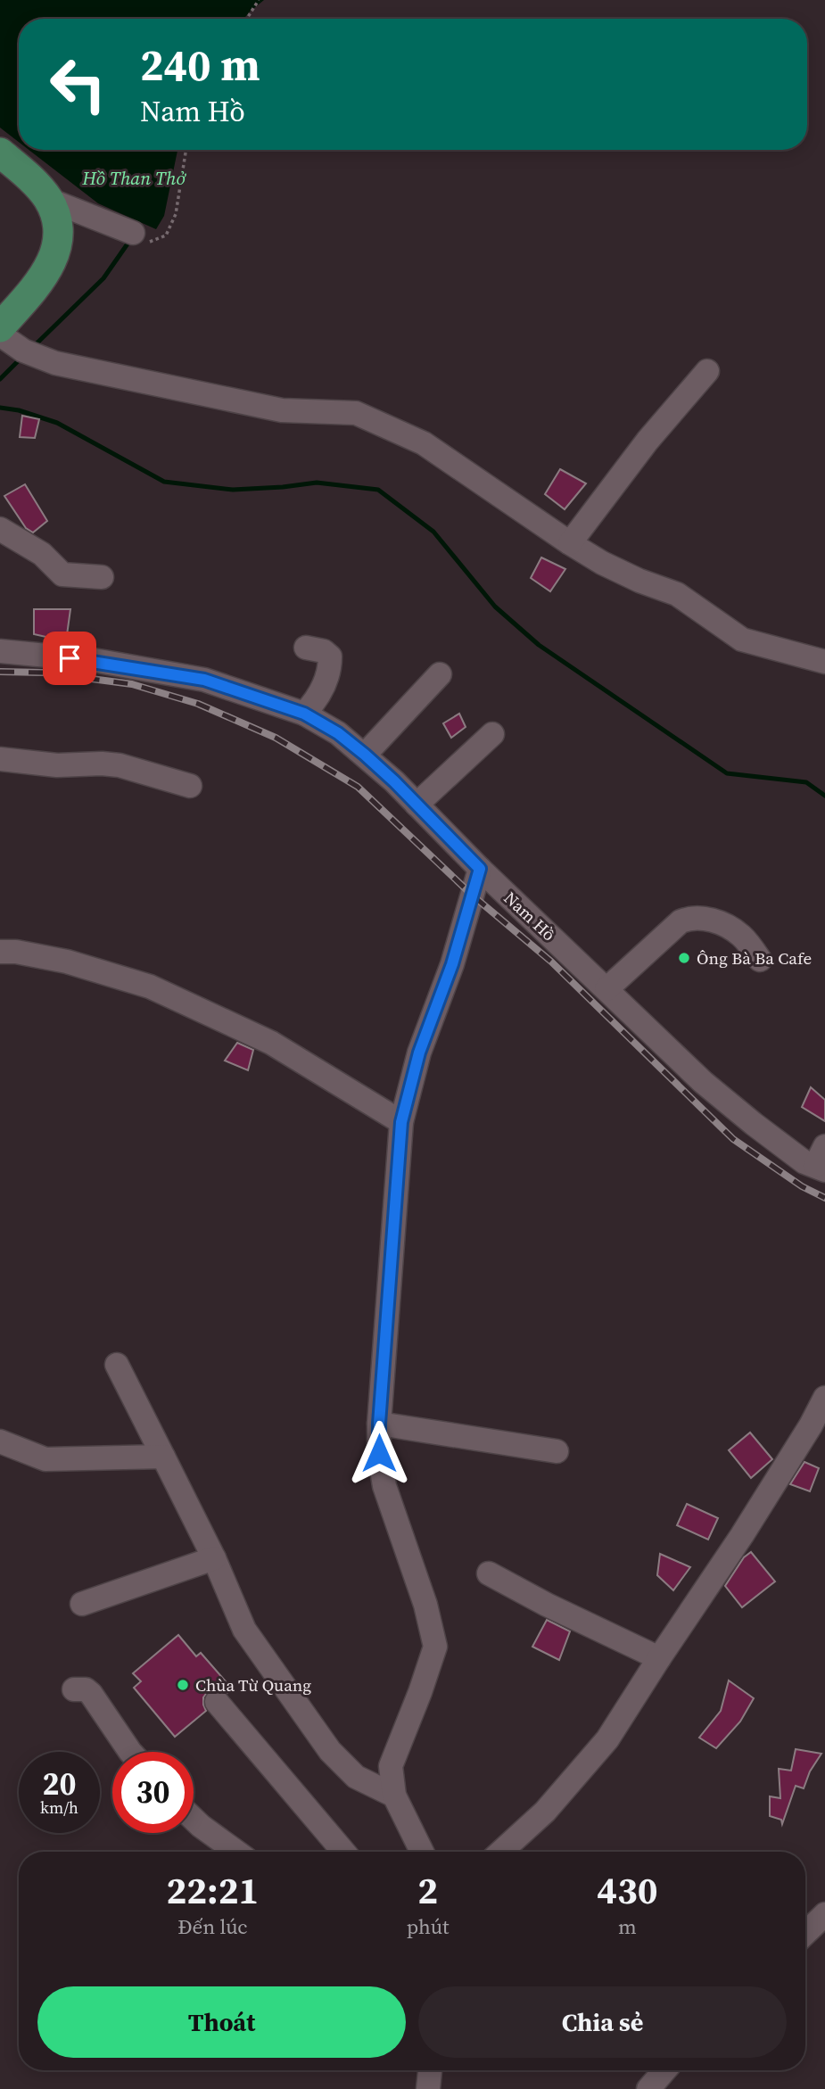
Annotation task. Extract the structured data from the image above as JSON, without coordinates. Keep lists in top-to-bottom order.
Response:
{
  "streets": {
    "street": ["Nam Hồ"]
  },
  "water": ["Hồ Than Thở"],
  "places": ["Ông Bà Ba Cafe", "Chùa Từ Quang"],
  "page": {
    "turn": ["240 m", "Nam Hồ"],
    "speed": "20 km/h",
    "limit": "30",
    "eta": [
      "22:21",
      "Đến lúc",
      "2",
      "phút",
      "430",
      "m"
    ],
    "buttons": ["Thoát", "Chia sẻ"]
  }
}
